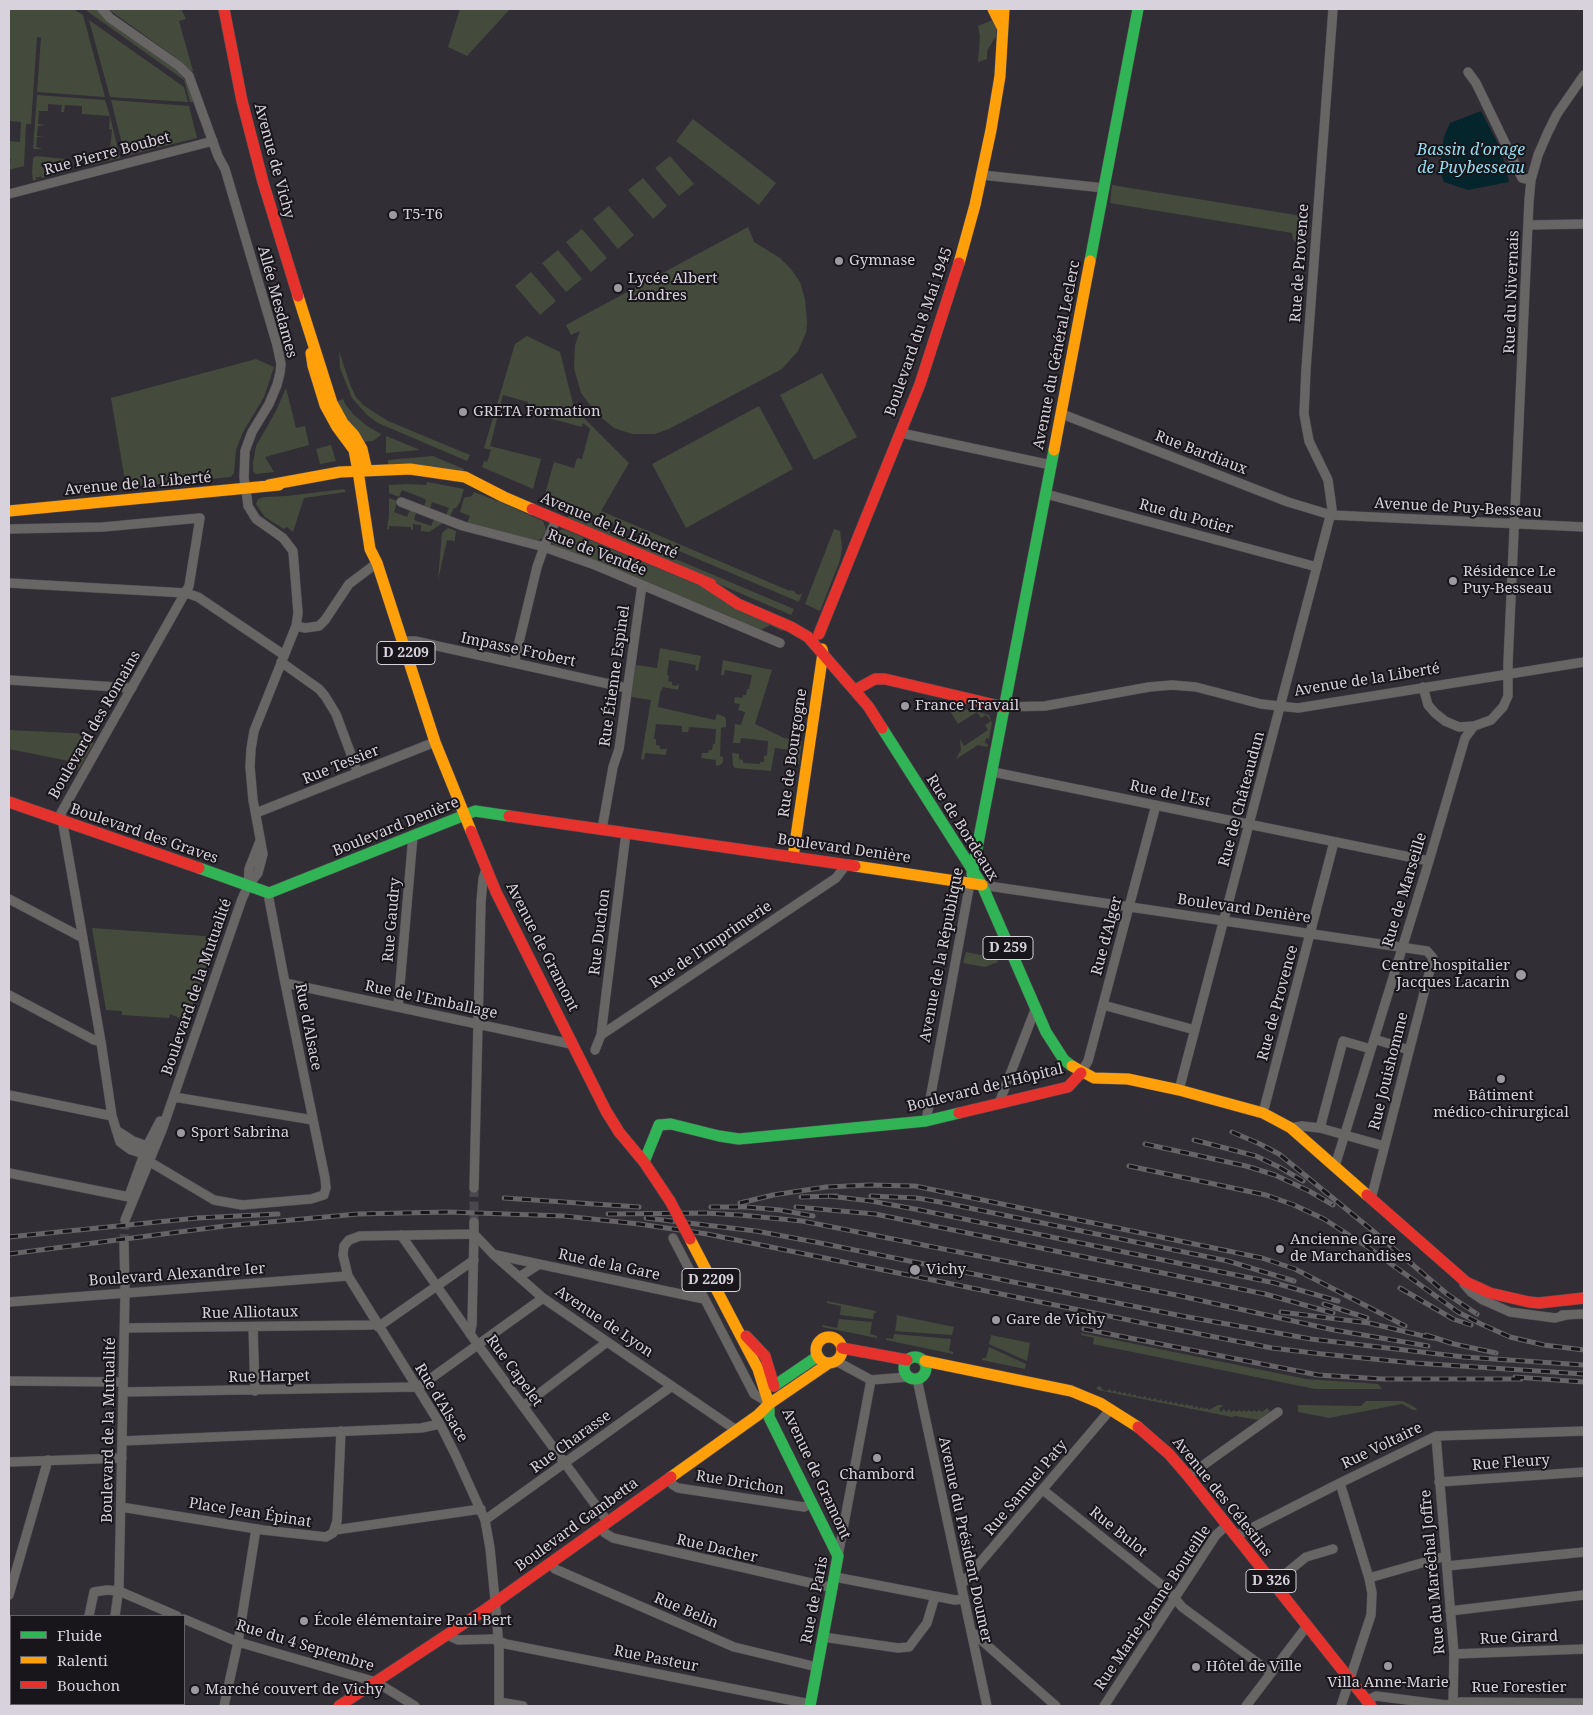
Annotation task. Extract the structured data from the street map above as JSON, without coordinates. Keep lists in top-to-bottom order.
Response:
{
  "streets": {
    "main road": [
      "Avenue de Vichy",
      "Boulevard du 8 Mai 1945",
      "Avenue du Général Leclerc",
      "Avenue de la Liberté",
      "D 2209",
      "Rue de Bourgogne",
      "Boulevard Denière",
      "Rue de Bordeaux",
      "Boulevard des Graves",
      "Avenue de Gramont",
      "D 259",
      "Avenue de la République",
      "Boulevard de l'Hôpital",
      "Avenue des Célestins",
      "Boulevard Gambetta",
      "D 326",
      "Rue de Paris"
    ],
    "street": [
      "Rue Pierre Boubet",
      "Rue de Provence",
      "Rue du Nivernais",
      "Allée Mesdames",
      "Rue Bardiaux",
      "Avenue de Puy-Besseau",
      "Rue du Potier",
      "Rue de Vendée",
      "Impasse Frobert",
      "Rue Étienne Espinel",
      "Boulevard des Romains",
      "Rue Tessier",
      "Rue de l'Est",
      "Rue de Châteaudun",
      "Rue de Marseille",
      "Rue Gaudry",
      "Rue Duchon",
      "Rue d'Alger",
      "Rue de l'Imprimerie",
      "Boulevard de la Mutualité",
      "Rue de l'Emballage",
      "Rue d'Alsace",
      "Rue Jouishomme",
      "Rue de la Gare",
      "Boulevard Alexandre Ier",
      "Rue Alliotaux",
      "Avenue de Lyon",
      "Rue Capelet",
      "Rue Harpet",
      "Rue Charasse",
      "Rue Voltaire",
      "Rue Fleury",
      "Rue Drichon",
      "Rue Samuel Paty",
      "Place Jean Épinat",
      "Rue Bulot",
      "Avenue du Président Doumer",
      "Rue Dacher",
      "Rue du Maréchal Joffre",
      "Rue Marie-Jeanne Bouteille",
      "Rue Belin",
      "Rue Girard",
      "Rue du 4 Septembre",
      "Rue Pasteur",
      "Rue Forestier"
    ]
  },
  "crossings": [
    ["Rue Pierre Boubet", "Allée Mesdames"],
    ["Avenue de Vichy", "Avenue de la Liberté"],
    ["Avenue de Vichy", "Avenue de Gramont"],
    ["Rue de Provence", "Rue Bardiaux"],
    ["Rue de Provence", "Avenue de Puy-Besseau"],
    ["Rue de Provence", "Rue de l'Est"],
    ["Rue de Provence", "Rue de Châteaudun"],
    ["Rue de Provence", "Boulevard Denière"],
    ["Rue de Provence", "Boulevard de l'Hôpital"],
    ["Rue du Nivernais", "Avenue de la Liberté"],
    ["Rue du Nivernais", "Avenue de Puy-Besseau"],
    ["Rue du Nivernais", "Rue de Marseille"],
    ["Allée Mesdames", "Avenue de la Liberté"],
    ["Allée Mesdames", "Rue Tessier"],
    ["Allée Mesdames", "Boulevard des Graves"],
    ["Allée Mesdames", "Boulevard de la Mutualité"],
    ["Boulevard du 8 Mai 1945", "Avenue de la Liberté"],
    ["Avenue du Général Leclerc", "Rue Bardiaux"],
    ["Avenue du Général Leclerc", "Avenue de la Liberté"],
    ["Avenue du Général Leclerc", "Rue du Potier"],
    ["Avenue du Général Leclerc", "Avenue de la République"],
    ["Rue Bardiaux", "Avenue de Puy-Besseau"],
    ["Rue Bardiaux", "Rue de Châteaudun"],
    ["Avenue de la Liberté", "Rue de Bourgogne"],
    ["Avenue de la Liberté", "Rue de Châteaudun"],
    ["Avenue de la Liberté", "Rue de Bordeaux"],
    ["Avenue de la Liberté", "Avenue de la République"],
    ["Avenue de Puy-Besseau", "Rue de Châteaudun"],
    ["Rue du Potier", "Rue de Châteaudun"],
    ["Rue de Vendée", "Rue Étienne Espinel"],
    ["Impasse Frobert", "Rue Étienne Espinel"],
    ["Impasse Frobert", "Avenue de Gramont"],
    ["Rue Étienne Espinel", "Boulevard Denière"],
    ["Boulevard des Romains", "Boulevard des Graves"],
    ["Boulevard des Romains", "Boulevard de la Mutualité"],
    ["Boulevard des Romains", "Rue d'Alsace"],
    ["Rue de Bourgogne", "Boulevard Denière"],
    ["Rue Tessier", "Avenue de Gramont"],
    ["Rue de l'Est", "Rue de Châteaudun"],
    ["Rue de l'Est", "Rue de Marseille"],
    ["Rue de l'Est", "Rue d'Alger"],
    ["Rue de l'Est", "Avenue de la République"],
    ["Rue de Châteaudun", "Boulevard Denière"],
    ["Rue de Châteaudun", "Boulevard de l'Hôpital"],
    ["Boulevard Denière", "Rue de Bordeaux"],
    ["Boulevard Denière", "Boulevard des Graves"],
    ["Boulevard Denière", "Rue de Marseille"],
    ["Boulevard Denière", "Rue Gaudry"],
    ["Boulevard Denière", "Rue Duchon"],
    ["Boulevard Denière", "Rue d'Alger"],
    ["Boulevard Denière", "Rue de l'Imprimerie"],
    ["Boulevard Denière", "Avenue de Gramont"],
    ["Boulevard Denière", "Avenue de la République"],
    ["Boulevard Denière", "Rue d'Alsace"],
    ["Boulevard Denière", "Rue Jouishomme"],
    ["Rue de Bordeaux", "Rue d'Alger"],
    ["Rue de Bordeaux", "Avenue de la République"],
    ["Rue de Bordeaux", "Boulevard de l'Hôpital"],
    ["Boulevard des Graves", "Boulevard de la Mutualité"],
    ["Boulevard des Graves", "Rue d'Alsace"],
    ["Rue de Marseille", "Boulevard de l'Hôpital"],
    ["Rue Gaudry", "Rue de l'Emballage"],
    ["Rue Duchon", "Rue de l'Imprimerie"],
    ["Rue d'Alger", "Boulevard de l'Hôpital"],
    ["Avenue de Gramont", "Rue de l'Emballage"],
    ["Avenue de Gramont", "Boulevard de l'Hôpital"],
    ["Avenue de Gramont", "Rue de la Gare"],
    ["Avenue de Gramont", "Rue Drichon"],
    ["Avenue de Gramont", "Boulevard Gambetta"],
    ["Avenue de Gramont", "Rue de Paris"],
    ["Avenue de la République", "Boulevard de l'Hôpital"],
    ["Boulevard de la Mutualité", "Boulevard Alexandre Ier"],
    ["Boulevard de la Mutualité", "Rue Alliotaux"],
    ["Boulevard de la Mutualité", "Rue Harpet"],
    ["Boulevard de la Mutualité", "Place Jean Épinat"],
    ["Rue de l'Emballage", "Rue d'Alsace"],
    ["Rue d'Alsace", "Boulevard Alexandre Ier"],
    ["Rue d'Alsace", "Rue Alliotaux"],
    ["Rue d'Alsace", "Rue Capelet"],
    ["Rue d'Alsace", "Rue Harpet"],
    ["Rue d'Alsace", "Rue Charasse"],
    ["Rue d'Alsace", "Place Jean Épinat"],
    ["Rue d'Alsace", "Boulevard Gambetta"],
    ["Rue d'Alsace", "Rue Pasteur"],
    ["Rue Jouishomme", "Boulevard de l'Hôpital"],
    ["Rue de la Gare", "Avenue de Lyon"],
    ["Avenue de Lyon", "Rue Charasse"],
    ["Avenue de Lyon", "Boulevard Gambetta"],
    ["Rue Capelet", "Rue Charasse"],
    ["Rue Capelet", "Boulevard Gambetta"],
    ["Rue Capelet", "Rue Dacher"],
    ["Rue Voltaire", "Avenue des Célestins"],
    ["Rue Voltaire", "Rue du Maréchal Joffre"],
    ["Rue Fleury", "Rue du Maréchal Joffre"],
    ["Rue Drichon", "Boulevard Gambetta"],
    ["Rue Samuel Paty", "Avenue des Célestins"],
    ["Rue Samuel Paty", "Rue Bulot"],
    ["Rue Samuel Paty", "Avenue du Président Doumer"],
    ["Avenue des Célestins", "Avenue du Président Doumer"],
    ["Avenue des Célestins", "Rue Marie-Jeanne Bouteille"],
    ["Avenue des Célestins", "Rue Forestier"],
    ["Boulevard Gambetta", "Rue Dacher"],
    ["Boulevard Gambetta", "Rue Belin"],
    ["Boulevard Gambetta", "Rue du 4 Septembre"],
    ["Boulevard Gambetta", "Rue Pasteur"],
    ["Rue Bulot", "Rue Marie-Jeanne Bouteille"],
    ["Avenue du Président Doumer", "Rue Dacher"],
    ["Rue Dacher", "Rue de Paris"],
    ["Rue du Maréchal Joffre", "Rue Girard"],
    ["Rue du Maréchal Joffre", "Rue Forestier"],
    ["Rue de Paris", "Rue Belin"],
    ["Rue de Paris", "Rue Pasteur"]
  ],
  "water": ["Bassin d'orage de Puybesseau"],
  "places": [
    "T5-T6",
    "Gymnase",
    "Lycée Albert Londres",
    "GRETA Formation",
    "Résidence Le Puy-Besseau",
    "France Travail",
    "Centre hospitalier Jacques Lacarin",
    "Bâtiment médico-chirurgical",
    "Sport Sabrina",
    "Ancienne Gare de Marchandises",
    "Vichy",
    "Gare de Vichy",
    "Chambord",
    "École élémentaire Paul Bert",
    "Villa Anne-Marie",
    "Hôtel de Ville",
    "Marché couvert de Vichy"
  ],
  "legend": ["Fluide", "Ralenti", "Bouchon"]
}
